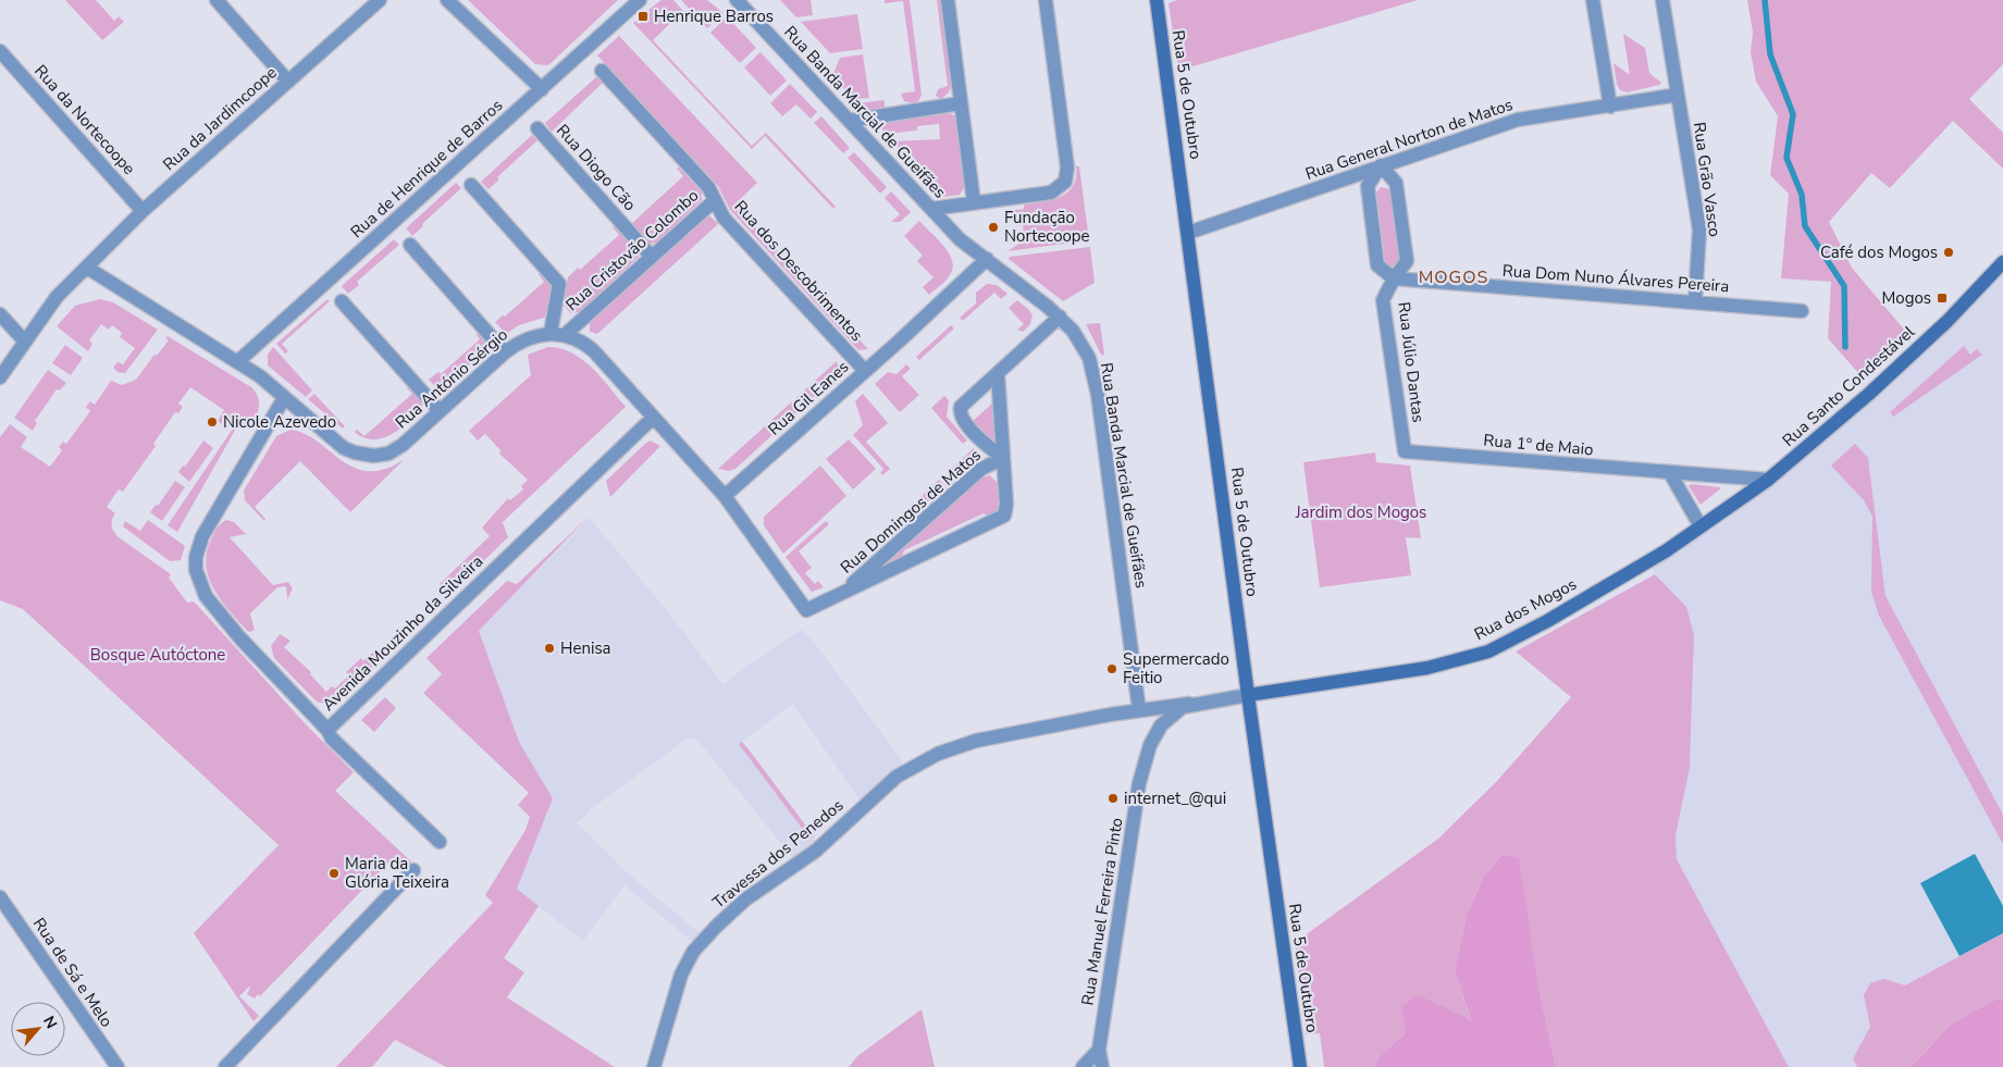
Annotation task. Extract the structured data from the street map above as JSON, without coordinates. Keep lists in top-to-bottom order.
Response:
{
  "streets": {
    "main road": ["Rua 5 de Outubro", "Rua Santo Condestável", "Rua dos Mogos"],
    "street": [
      "Rua Banda Marcial de Gueifães",
      "Rua da Jardimcoope",
      "Rua da Nortecoope",
      "Rua General Norton de Matos",
      "Rua Diogo Cão",
      "Rua de Henrique de Barros",
      "Rua Grão Vasco",
      "Rua Cristovão Colombo",
      "Rua dos Descobrimentos",
      "Rua Dom Nuno Álvares Pereira",
      "Rua Júlio Dantas",
      "Rua António Sérgio",
      "Rua Gil Eanes",
      "Rua 1º de Maio",
      "Rua Domingos de Matos",
      "Avenida Mouzinho da Silveira",
      "Travessa dos Penedos",
      "Rua Manuel Ferreira Pinto",
      "Rua de Sá e Melo"
    ]
  },
  "crossings": [
    ["Rua 5 de Outubro", "Rua General Norton de Matos"],
    ["Rua 5 de Outubro", "Rua dos Mogos"],
    ["Rua 5 de Outubro", "Rua Manuel Ferreira Pinto"],
    ["Rua Banda Marcial de Gueifães", "Rua Gil Eanes"],
    ["Rua Banda Marcial de Gueifães", "Rua Domingos de Matos"],
    ["Rua Banda Marcial de Gueifães", "Travessa dos Penedos"],
    ["Rua da Jardimcoope", "Rua da Nortecoope"],
    ["Rua da Jardimcoope", "Rua António Sérgio"],
    ["Rua General Norton de Matos", "Rua Grão Vasco"],
    ["Rua General Norton de Matos", "Rua Júlio Dantas"],
    ["Rua Diogo Cão", "Rua Cristovão Colombo"],
    ["Rua de Henrique de Barros", "Rua António Sérgio"],
    ["Rua Grão Vasco", "Rua Dom Nuno Álvares Pereira"],
    ["Rua Cristovão Colombo", "Rua dos Descobrimentos"],
    ["Rua Cristovão Colombo", "Rua António Sérgio"],
    ["Rua dos Descobrimentos", "Rua Gil Eanes"],
    ["Rua Dom Nuno Álvares Pereira", "Rua Júlio Dantas"],
    ["Rua Júlio Dantas", "Rua 1º de Maio"],
    ["Rua António Sérgio", "Avenida Mouzinho da Silveira"],
    ["Rua Santo Condestável", "Rua dos Mogos"],
    ["Rua Gil Eanes", "Rua Domingos de Matos"],
    ["Rua 1º de Maio", "Rua dos Mogos"],
    ["Rua dos Mogos", "Rua Manuel Ferreira Pinto"],
    ["Travessa dos Penedos", "Rua Manuel Ferreira Pinto"]
  ],
  "districts": ["MOGOS"],
  "parks": ["Jardim dos Mogos", "Bosque Autóctone"],
  "places": {
    "transit": ["Henrique Barros", "Mogos"],
    "other": [
      "Fundação Nortecoope",
      "Café dos Mogos",
      "Nicole Azevedo",
      "Henisa",
      "Supermercado Feitio",
      "internet_@qui",
      "Maria da Glória Teixeira"
    ]
  },
  "north": "top right"
}
